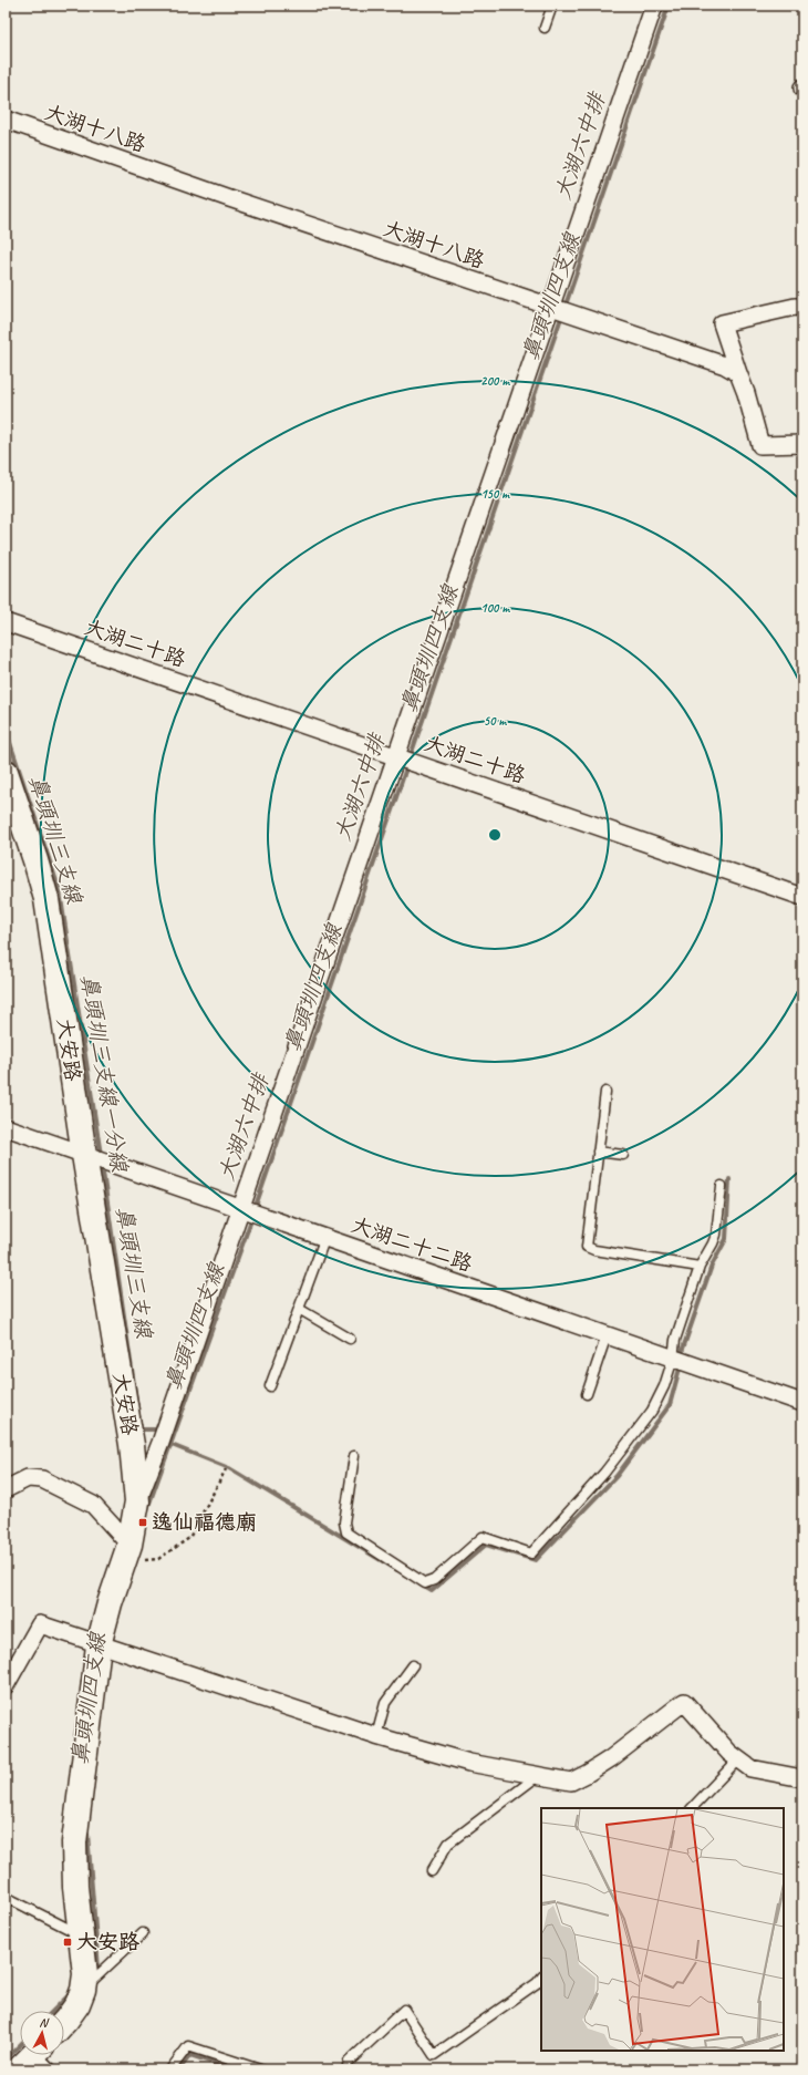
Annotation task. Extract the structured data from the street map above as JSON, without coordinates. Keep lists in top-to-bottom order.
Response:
{
  "streets": {
    "street": [
      "大湖十八路",
      "大湖二十路",
      "大安路",
      "大湖二十二路"
    ]
  },
  "crossings": [
    ["大安路", "大湖二十二路"]
  ],
  "water": [
    "大湖六中排",
    "鼻頭圳四支線",
    "鼻頭圳三支線",
    "鼻頭圳三支線一分線"
  ],
  "places": {
    "transit": ["逸仙福德廟", "大安路"]
  },
  "north": "top",
  "rings": [
    "200 m",
    "150 m",
    "100 m",
    "50 m"
  ]
}
